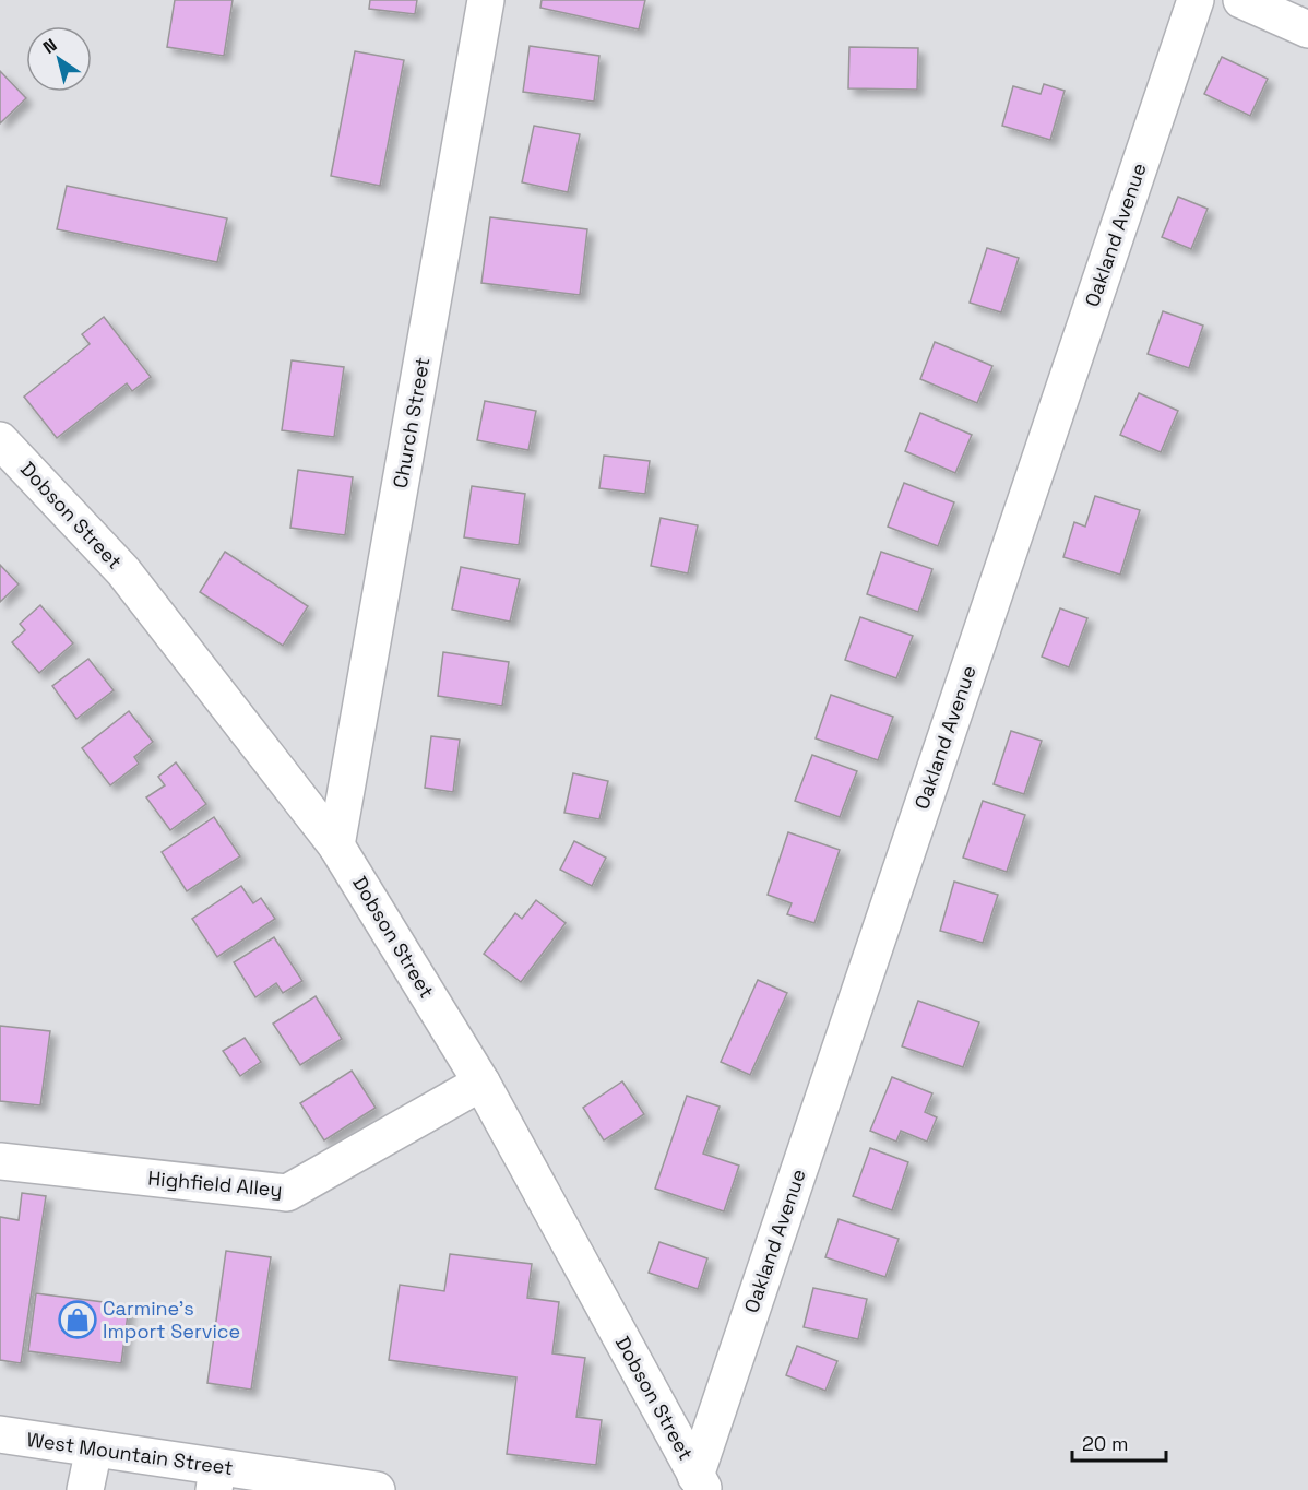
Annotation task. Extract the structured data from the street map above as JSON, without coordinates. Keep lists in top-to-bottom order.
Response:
{
  "streets": {
    "street": [
      "Oakland Avenue",
      "Church Street",
      "Dobson Street",
      "Highfield Alley",
      "West Mountain Street"
    ]
  },
  "crossings": [
    ["Oakland Avenue", "Dobson Street"],
    ["Church Street", "Dobson Street"],
    ["Dobson Street", "Highfield Alley"]
  ],
  "places": {
    "shop": ["Carmine's Import Service"]
  },
  "scale_bar": "20 m",
  "north": "top left"
}
